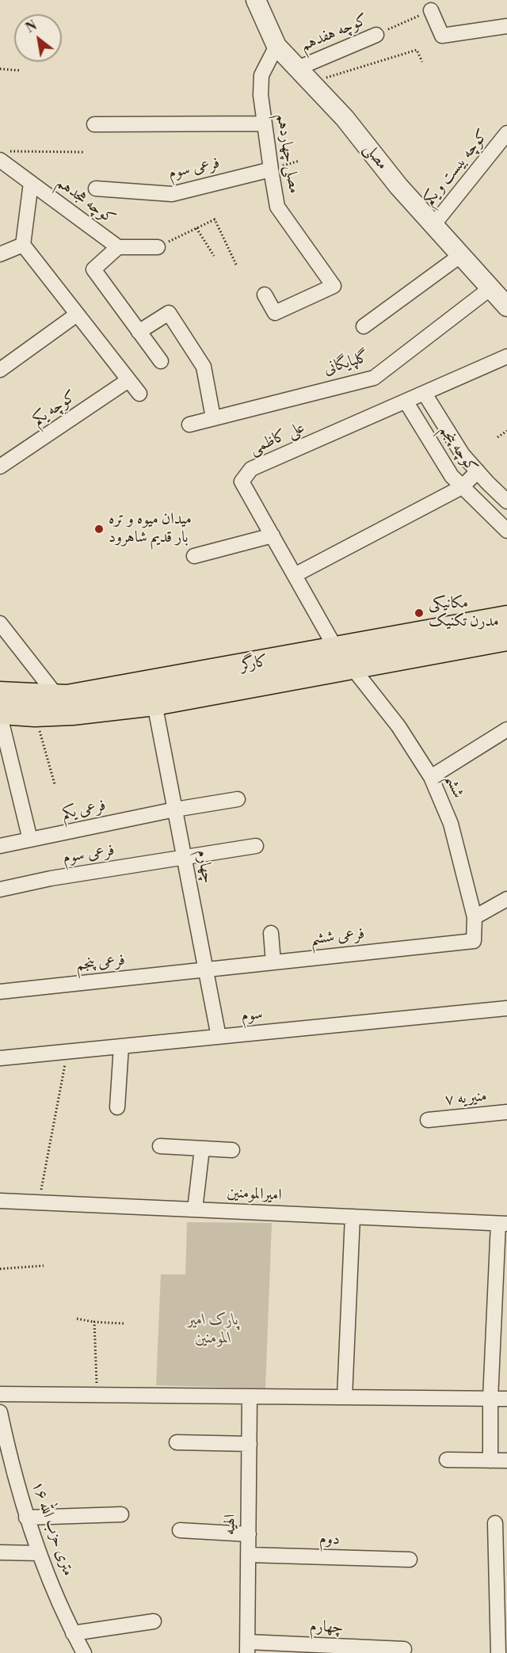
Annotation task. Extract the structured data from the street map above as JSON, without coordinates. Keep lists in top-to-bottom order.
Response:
{
  "streets": {
    "main road": ["کارگر"],
    "street": [
      "کوچه هفدهم",
      "مصلی چهاردهم",
      "مصلی",
      "کوچه بیست و یکم",
      "فرعی سوم",
      "کوچه هجدهم",
      "گلپایگانی",
      "کوچه یکم",
      "علی کاظمی",
      "کوچه پنجم",
      "ششم",
      "فرعی یکم",
      "چهارم",
      "فرعی ششم",
      "فرعی پنجم",
      "سوم",
      "منیریه ۷",
      "امیرالمومنین",
      "الهیه",
      "۱۶ متری حزب الله",
      "دوم"
    ]
  },
  "crossings": [
    ["کوچه هفدهم", "مصلی"],
    ["مصلی چهاردهم", "مصلی"],
    ["مصلی چهاردهم", "فرعی سوم"],
    ["مصلی", "کوچه بیست و یکم"],
    ["مصلی", "گلپایگانی"],
    ["فرعی سوم", "چهارم"],
    ["علی کاظمی", "کوچه پنجم"],
    ["علی کاظمی", "کارگر"],
    ["کارگر", "ششم"],
    ["کارگر", "چهارم"],
    ["ششم", "فرعی ششم"],
    ["فرعی یکم", "چهارم"],
    ["چهارم", "فرعی ششم"],
    ["چهارم", "فرعی پنجم"],
    ["چهارم", "سوم"],
    ["چهارم", "الهیه"],
    ["فرعی ششم", "فرعی پنجم"],
    ["الهیه", "دوم"]
  ],
  "parks": ["پارک امیر المومنین"],
  "places": ["میدان میوه و تره بار قدیم شاهرود", "مکانیکی مدرن تکنیک"],
  "north": "top left"
}
